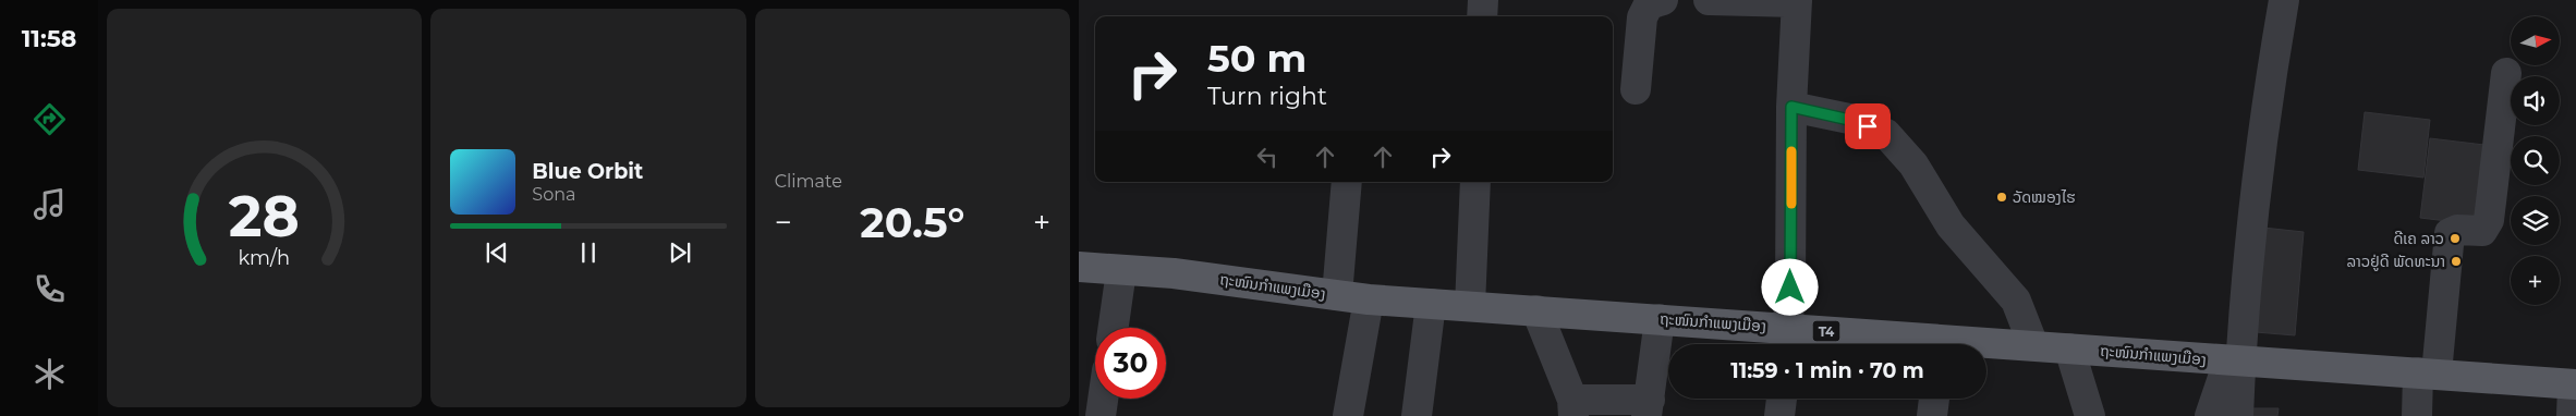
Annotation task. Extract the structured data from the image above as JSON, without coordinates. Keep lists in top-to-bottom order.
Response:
{
  "streets": {
    "main road": ["ຖະໜົນກຳແພງເມືອງ", "T4"]
  },
  "places": ["ວັດໝອງໄຮ", "ດີເຄ ລາວ", "ລາວຢູ່ດີ ພັດທະນາ"],
  "north": "right",
  "page": {
    "tabs": "11:58",
    "tile": "Climate",
    "map_buttons": "+",
    "turn": ["50 m", "Turn right"],
    "song": ["Blue Orbit", "Sona"],
    "heat": ["−", "20.5°", "+"],
    "limit": "30",
    "trip": "11:59 · 1 min · 70 m",
    "gauge": ["28", "km/h"]
  }
}
